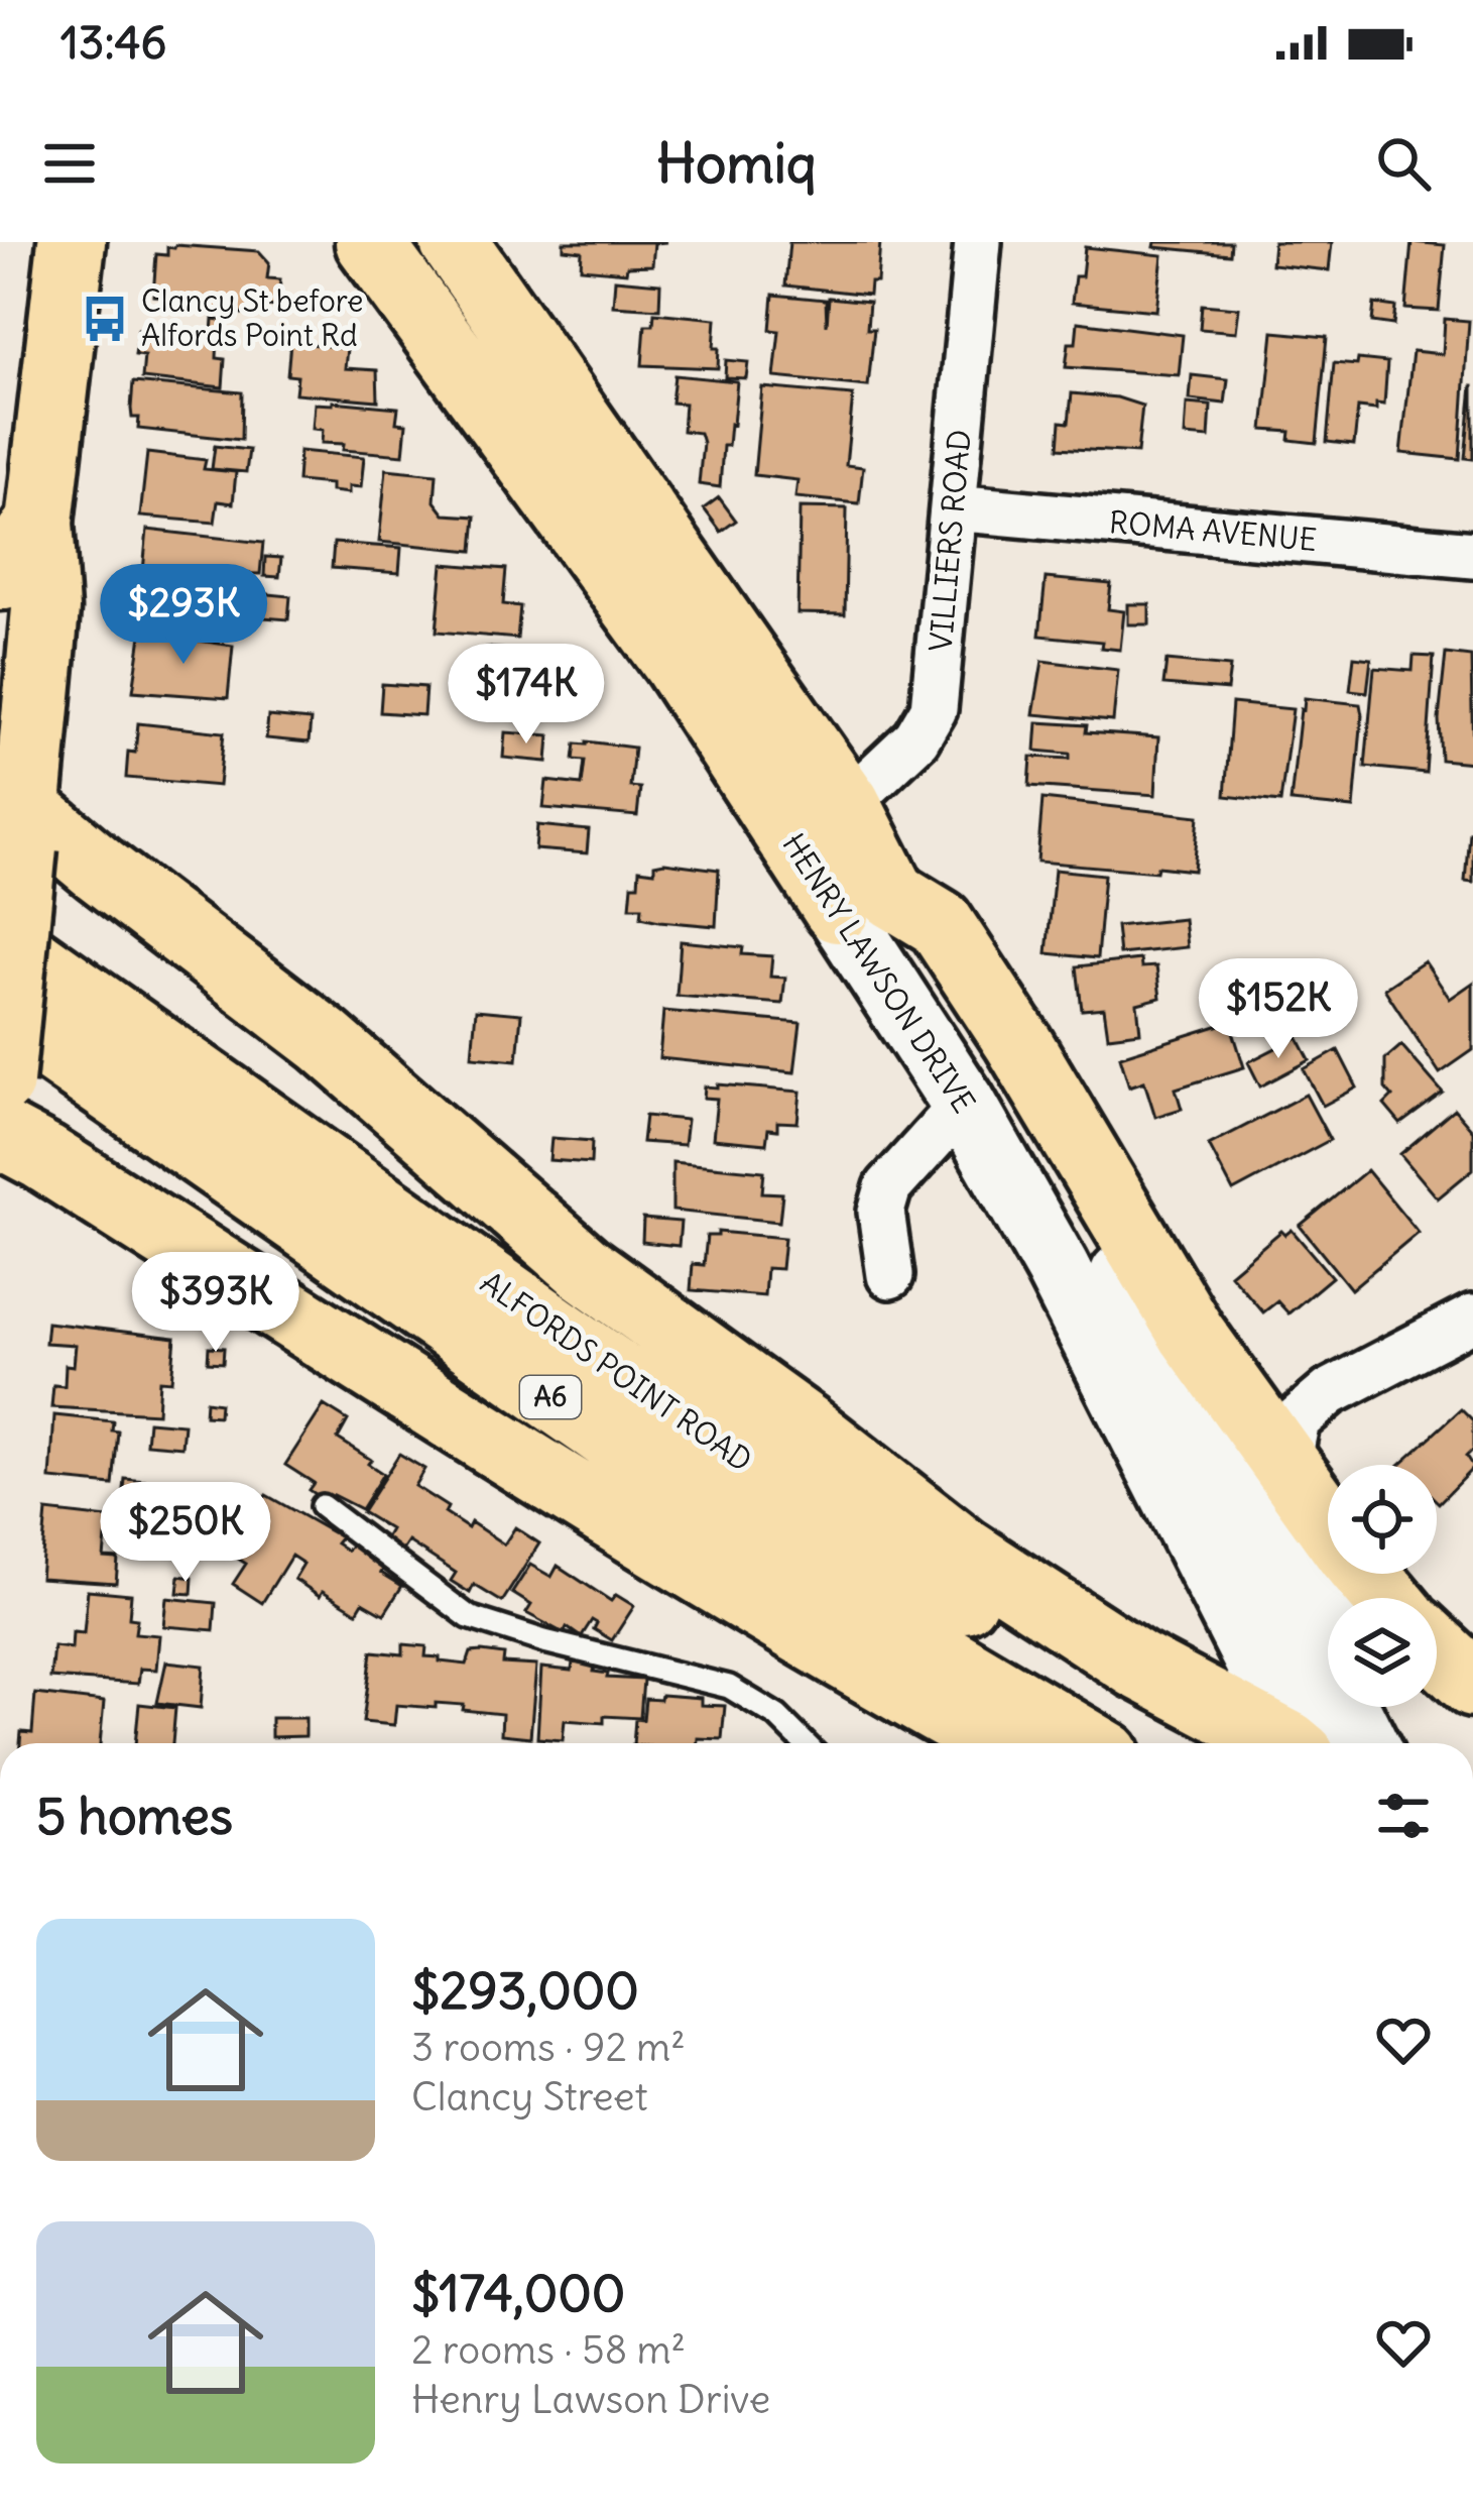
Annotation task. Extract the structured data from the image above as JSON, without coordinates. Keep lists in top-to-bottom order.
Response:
{
  "streets": {
    "main road": ["HENRY LAWSON DRIVE", "ALFORDS POINT ROAD", "A6"],
    "street": ["ROMA AVENUE", "VILLIERS ROAD"]
  },
  "crossings": [
    ["ROMA AVENUE", "VILLIERS ROAD"],
    ["VILLIERS ROAD", "HENRY LAWSON DRIVE"],
    ["ALFORDS POINT ROAD", "A6"]
  ],
  "places": {
    "bus stop": ["Clancy St before Alfords Point Rd"]
  },
  "page": {
    "status": "13:46",
    "header": "Homiq",
    "price": [
      "$293K",
      "$174K",
      "$152K",
      "$393K",
      "$250K"
    ],
    "heading": "5 homes",
    "list": [
      {
        "name": "$293,000",
        "note": "3 rooms · 92 m² · Clancy Street"
      },
      {
        "name": "$174,000",
        "note": "2 rooms · 58 m² · Henry Lawson Drive"
      }
    ]
  }
}
